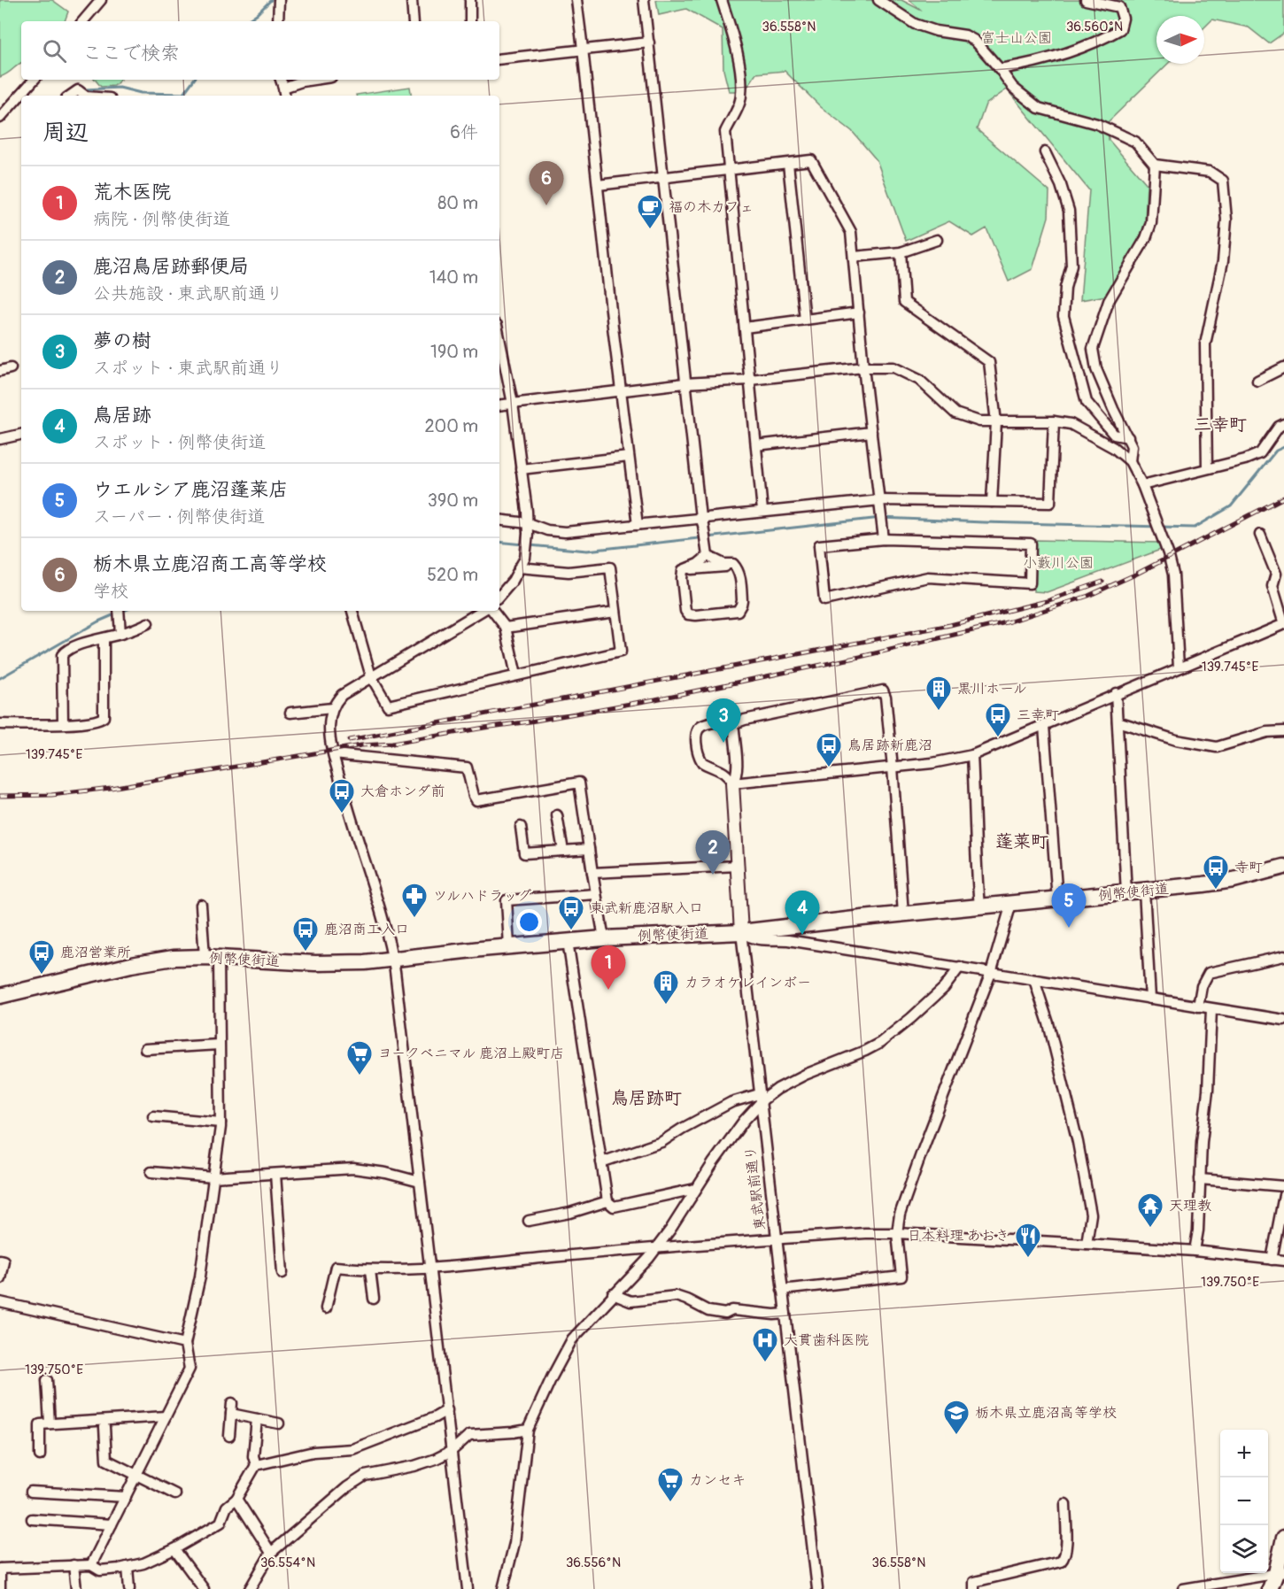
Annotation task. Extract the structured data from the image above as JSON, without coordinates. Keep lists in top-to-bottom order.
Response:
{
  "streets": {
    "highway": ["例幣使街道"],
    "main road": ["東武駅前通り"]
  },
  "crossings": [
    ["例幣使街道", "東武駅前通り"]
  ],
  "districts": ["三幸町", "蓬莱町", "鳥居跡町"],
  "parks": ["富士山公園", "小藪川公園"],
  "places": {
    "cafe": ["福の木カフェ"],
    "building": ["黒川ホール", "カラオケレインボー"],
    "bus stop": [
      "三幸町",
      "鳥居跡新鹿沼",
      "大倉ホンダ前",
      "寺町",
      "東武新鹿沼駅入口",
      "鹿沼商工入口",
      "鹿沼営業所"
    ],
    "pharmacy": ["ツルハドラッグ"],
    "supermarket": ["ヨークベニマル 鹿沼上殿町店", "カンセキ"],
    "temple": ["天理教"],
    "restaurant": ["日本料理 あおき"],
    "hospital": ["大貫歯科医院"],
    "school or university": ["栃木県立鹿沼高等学校"]
  },
  "north": "right",
  "page": {
    "search": "ここで検索",
    "heading": ["周辺", "6件"],
    "pins": [
      "6",
      "3",
      "2",
      "5",
      "4",
      "1"
    ],
    "list": [
      {
        "mark": "1",
        "name": "荒木医院",
        "note": "病院 · 例幣使街道",
        "value": "80 m"
      },
      {
        "mark": "2",
        "name": "鹿沼鳥居跡郵便局",
        "note": "公共施設 · 東武駅前通り",
        "value": "140 m"
      },
      {
        "mark": "3",
        "name": "夢の樹",
        "note": "スポット · 東武駅前通り",
        "value": "190 m"
      },
      {
        "mark": "4",
        "name": "鳥居跡",
        "note": "スポット · 例幣使街道",
        "value": "200 m"
      },
      {
        "mark": "5",
        "name": "ウエルシア鹿沼蓬莱店",
        "note": "スーパー · 例幣使街道",
        "value": "390 m"
      },
      {
        "mark": "6",
        "name": "栃木県立鹿沼商工高等学校",
        "note": "学校",
        "value": "520 m"
      }
    ],
    "map_buttons": ["+", "−"]
  },
  "coordinates": [
    "36.558°N",
    "36.560°N",
    "139.745°E",
    "139.750°E",
    "36.554°N",
    "36.556°N"
  ]
}
